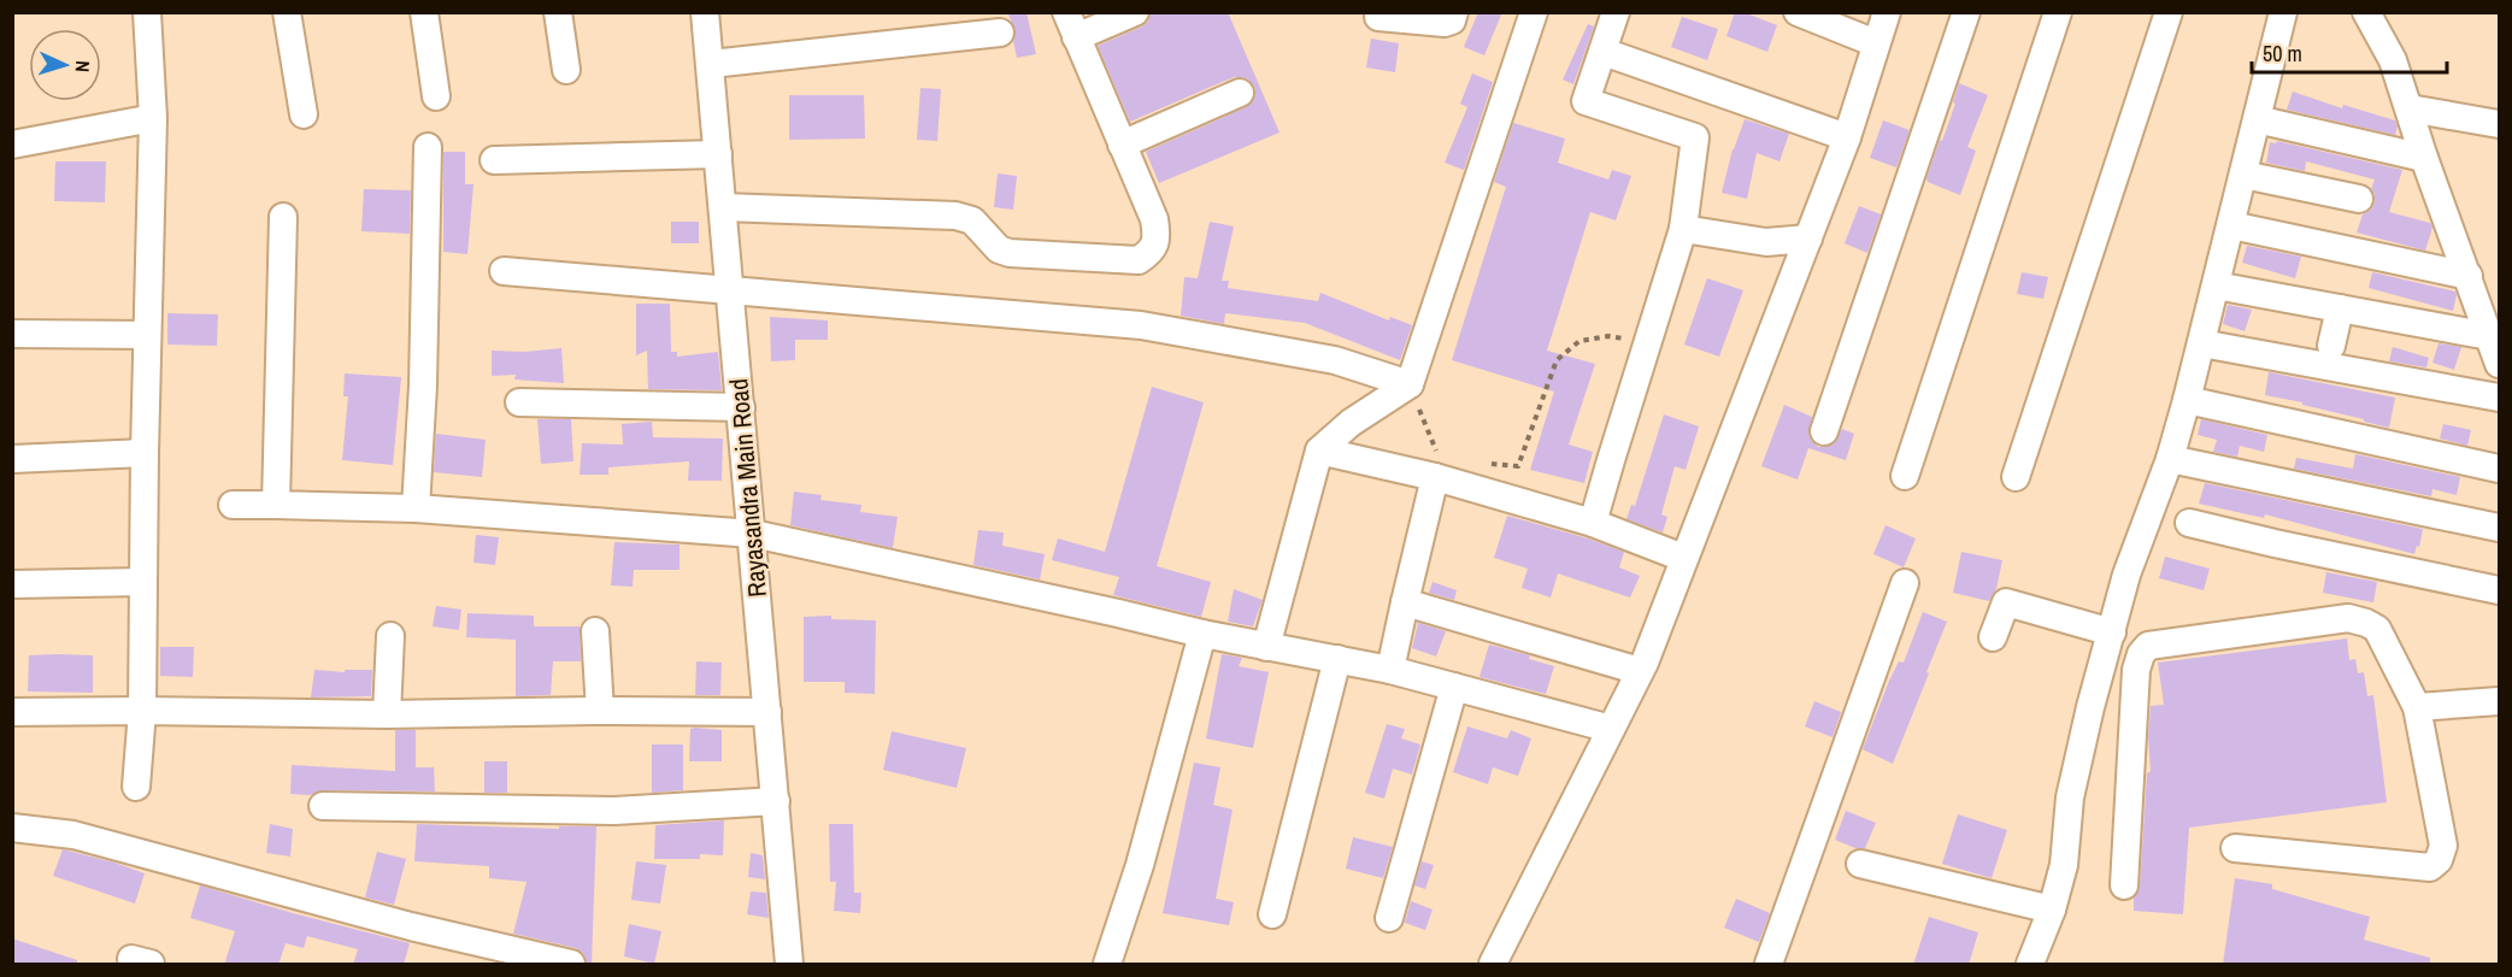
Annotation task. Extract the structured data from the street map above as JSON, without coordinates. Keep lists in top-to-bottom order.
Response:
{
  "streets": {
    "street": ["Rayasandra Main Road"]
  },
  "scale_bar": "50 m",
  "north": "right"
}
